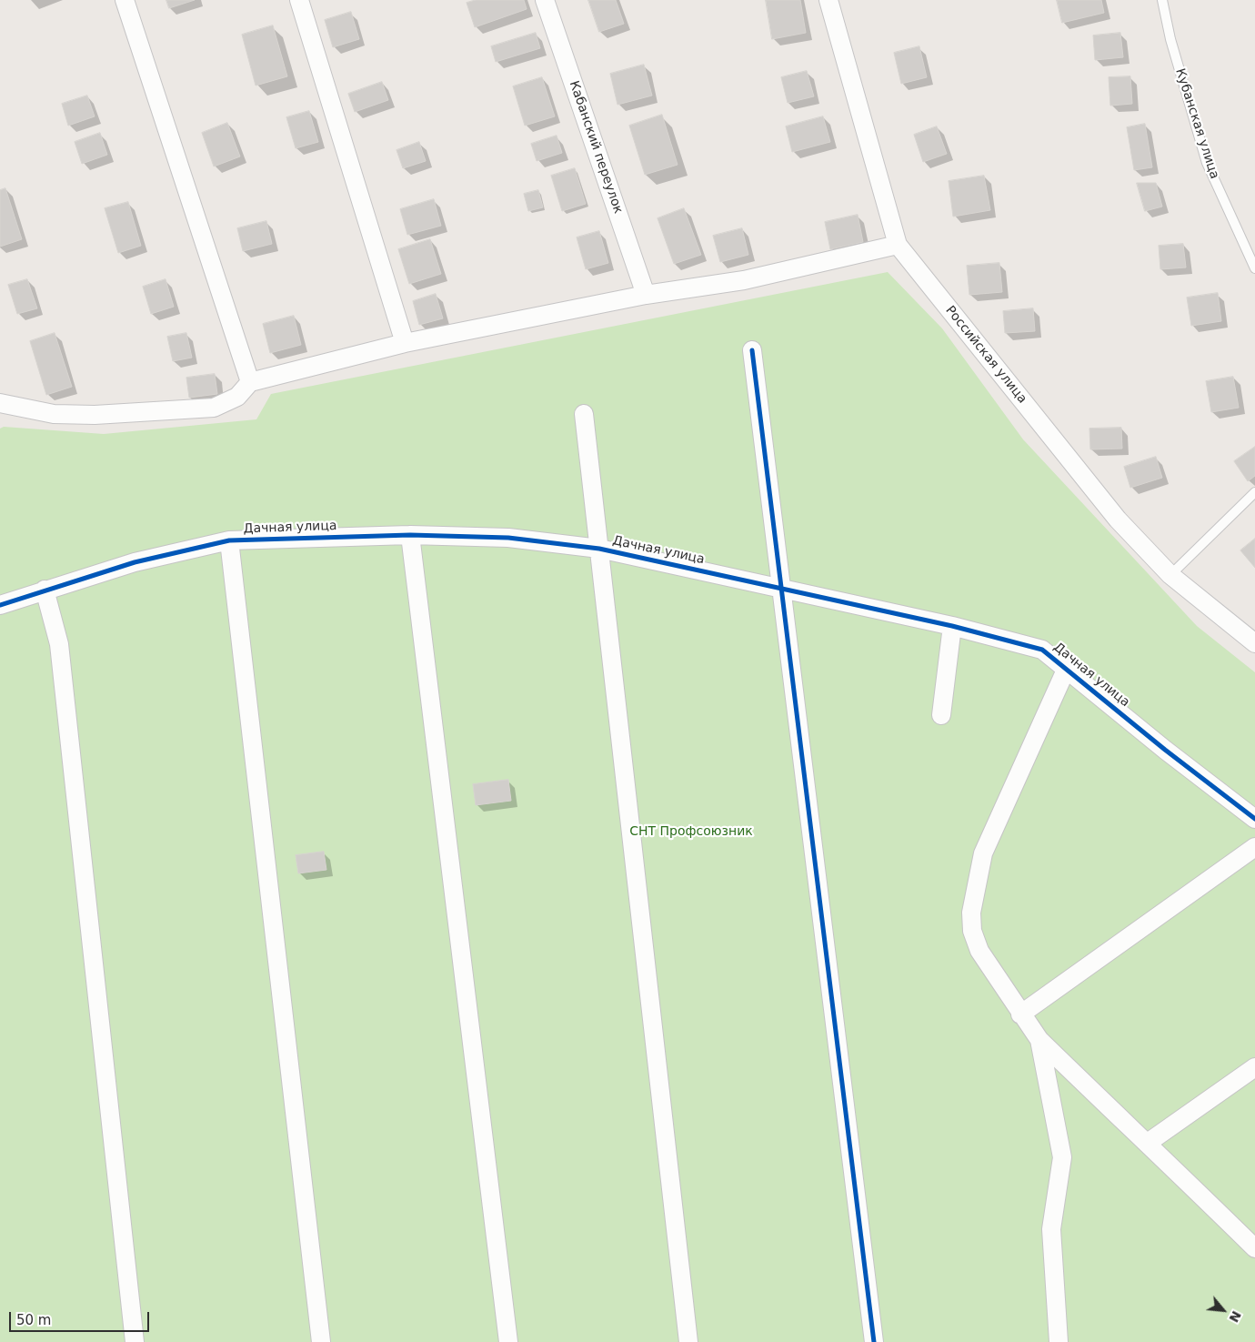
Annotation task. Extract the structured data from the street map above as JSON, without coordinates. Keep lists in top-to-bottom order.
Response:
{
  "streets": {
    "street": ["Кабанский переулок", "Российская улица", "Дачная улица"],
    "lane": ["Кубанская улица"]
  },
  "parks": ["СНТ Профсоюзник"],
  "scale_bar": "50 m",
  "north": "bottom right"
}
